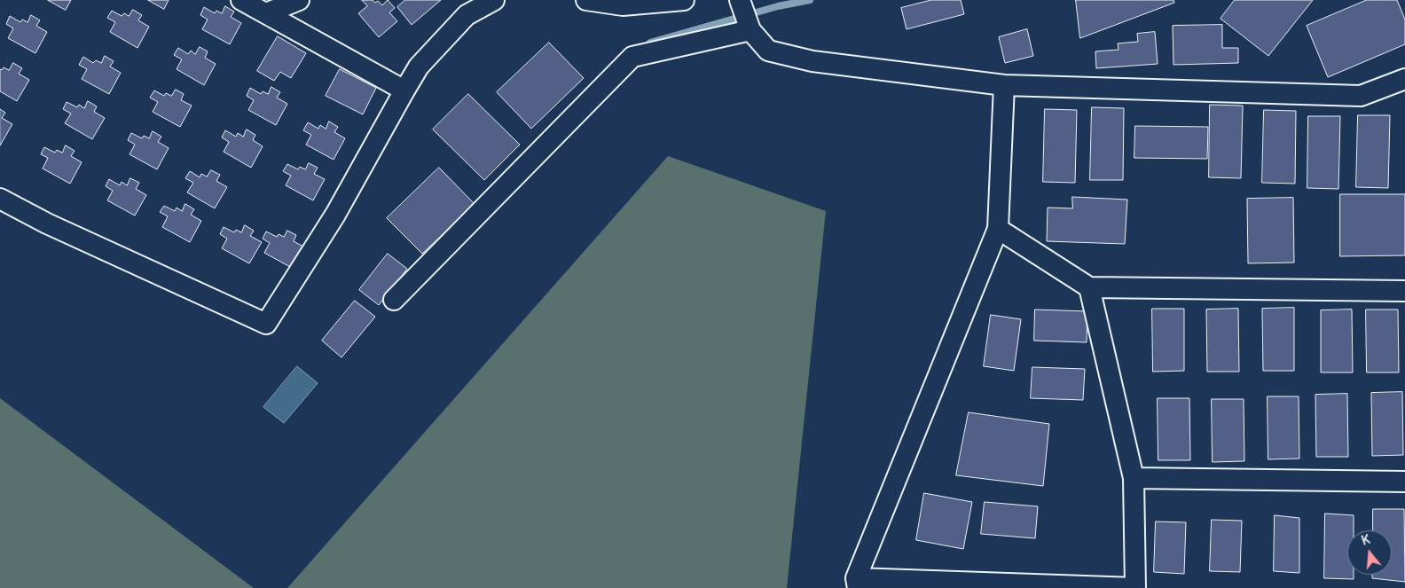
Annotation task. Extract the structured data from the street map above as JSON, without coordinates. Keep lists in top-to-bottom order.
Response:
{
  "north": "top"
}
